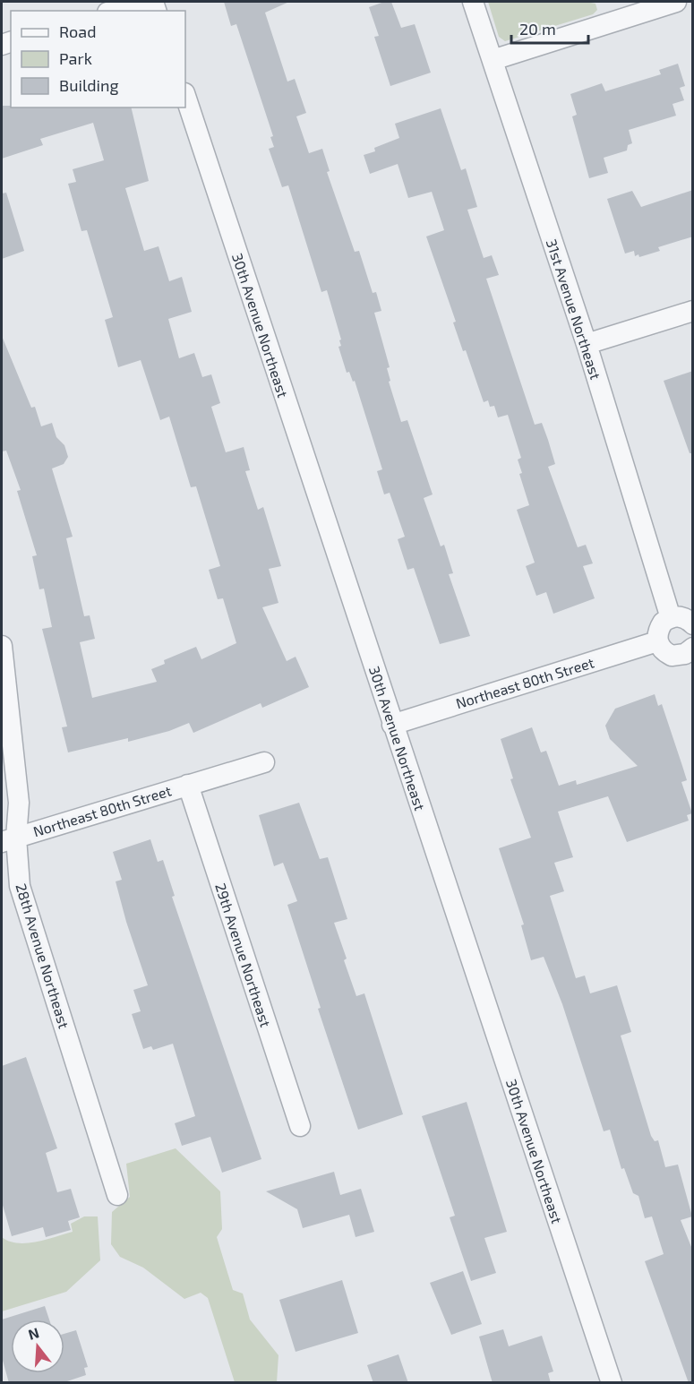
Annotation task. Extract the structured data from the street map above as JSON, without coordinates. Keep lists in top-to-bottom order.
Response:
{
  "streets": {
    "street": [
      "31st Avenue Northeast",
      "30th Avenue Northeast",
      "Northeast 80th Street",
      "29th Avenue Northeast",
      "28th Avenue Northeast"
    ]
  },
  "crossings": [
    ["30th Avenue Northeast", "Northeast 80th Street"],
    ["Northeast 80th Street", "29th Avenue Northeast"],
    ["Northeast 80th Street", "28th Avenue Northeast"]
  ],
  "legend": ["Road", "Park", "Building"],
  "scale_bar": "20 m",
  "north": "top"
}
